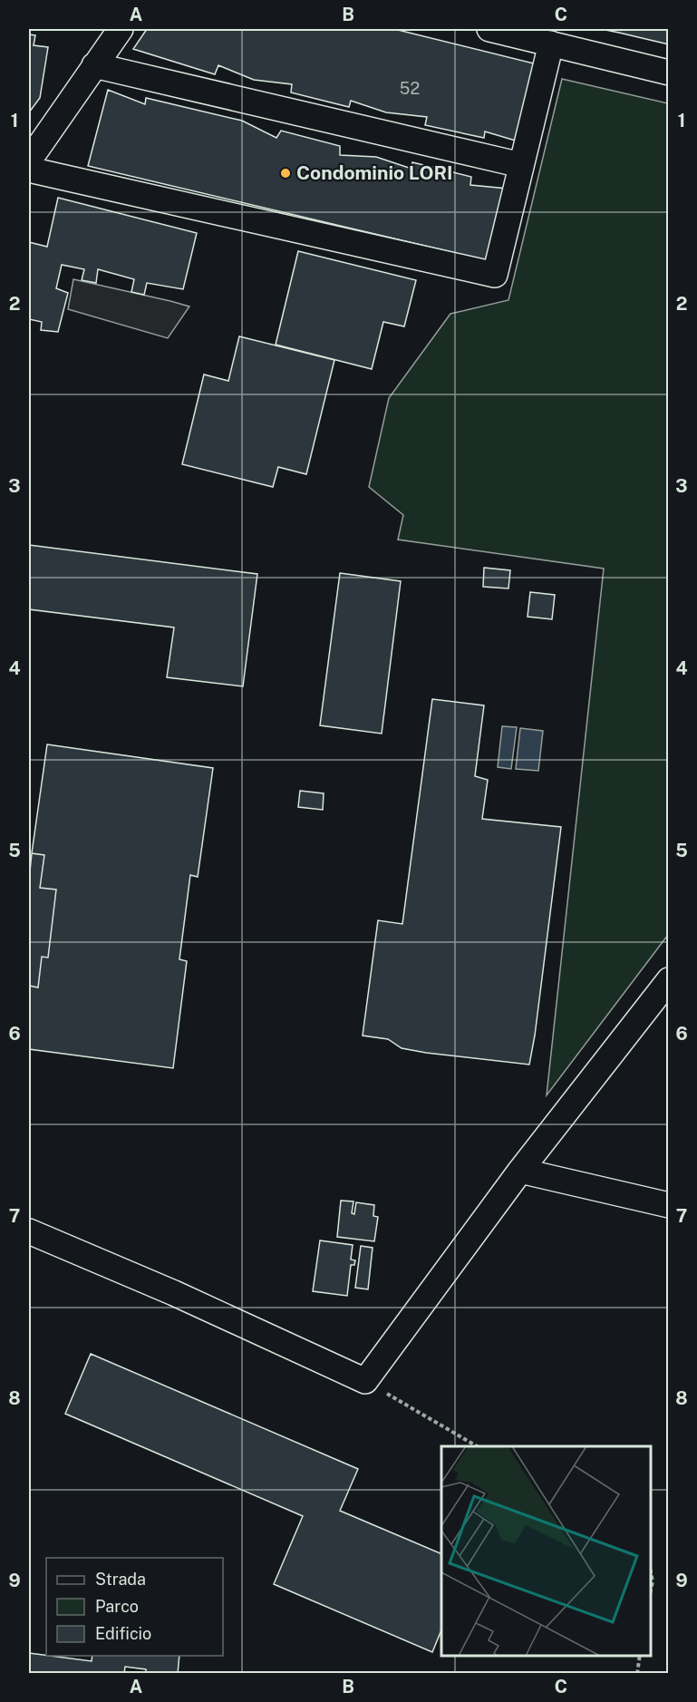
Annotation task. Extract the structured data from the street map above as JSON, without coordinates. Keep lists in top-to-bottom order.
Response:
{
  "places": ["Condominio LORI"],
  "house_numbers": ["52"],
  "legend": ["Strada", "Parco", "Edificio"],
  "grid": {
    "columns": ["A", "B", "C"],
    "rows": [
      "1",
      "2",
      "3",
      "4",
      "5",
      "6",
      "7",
      "8",
      "9"
    ]
  }
}
